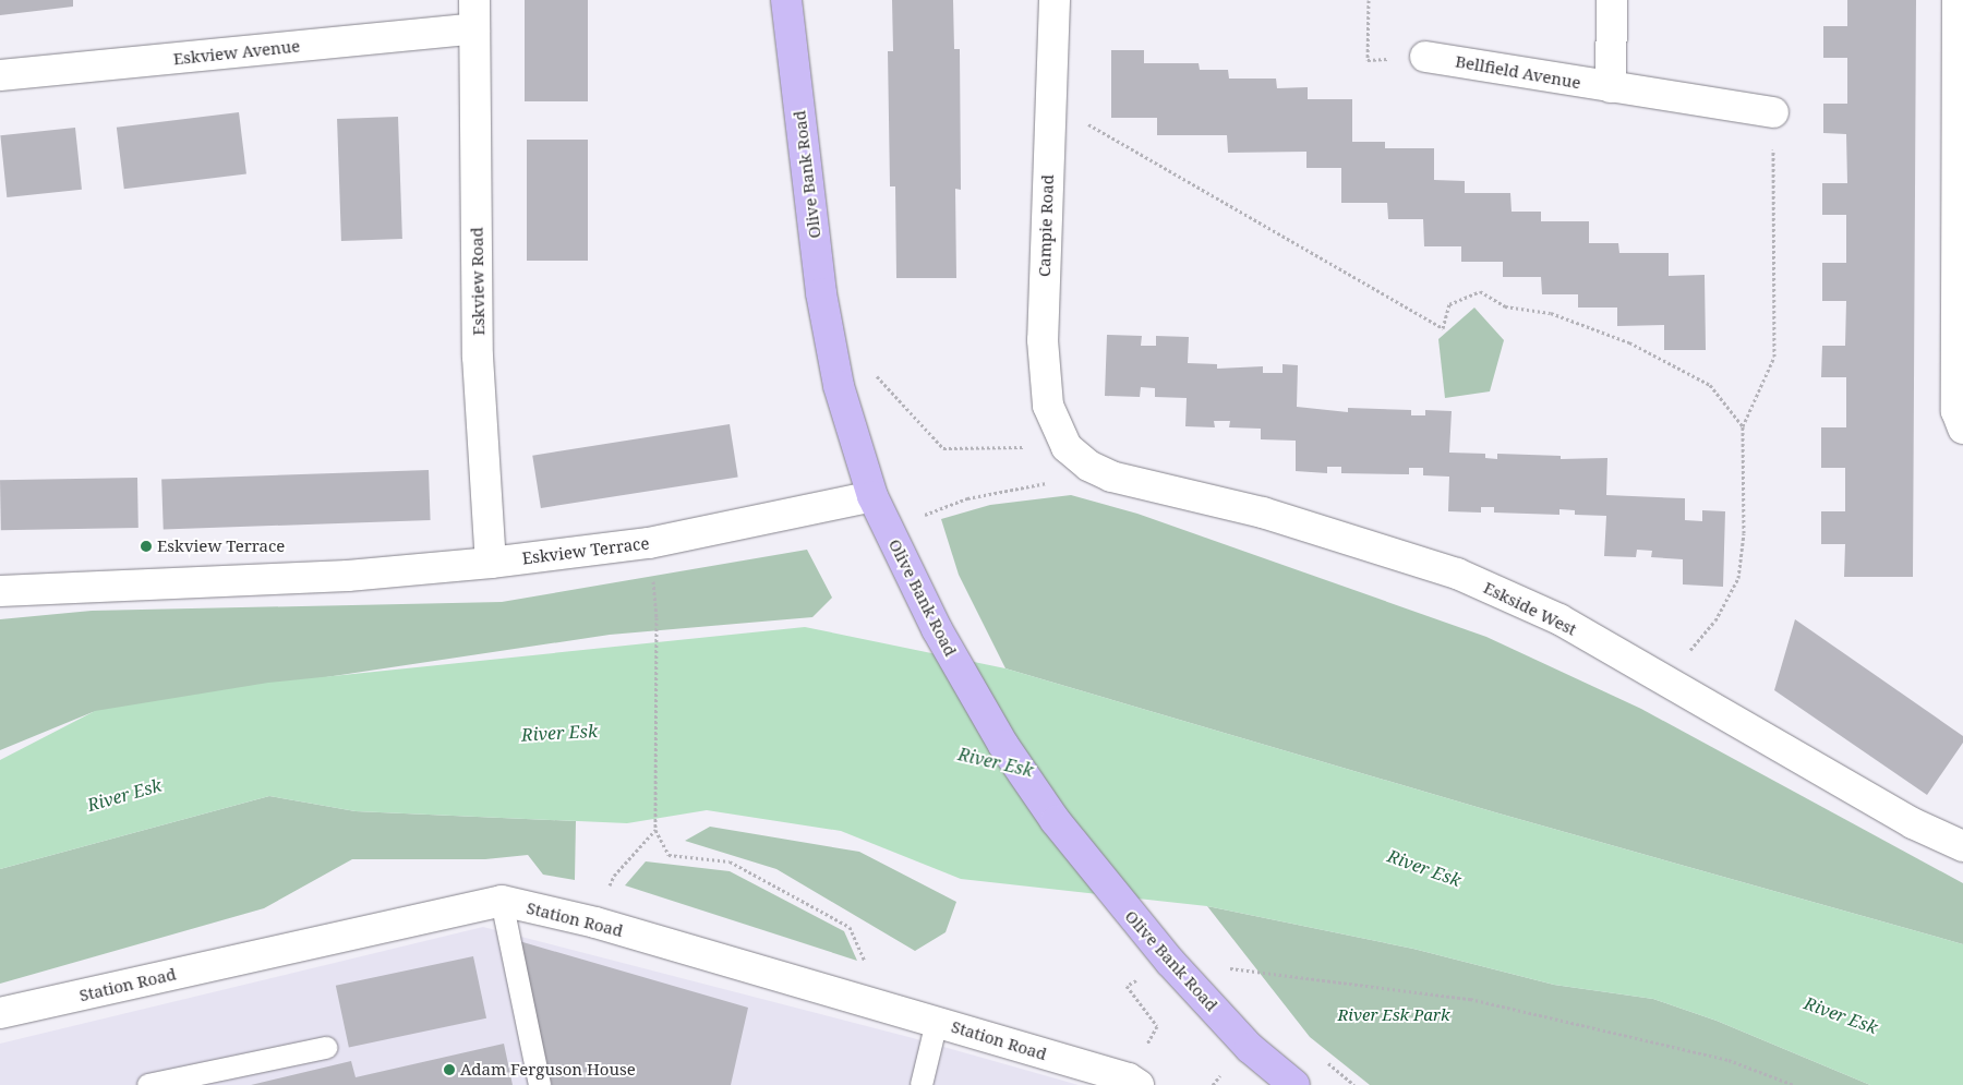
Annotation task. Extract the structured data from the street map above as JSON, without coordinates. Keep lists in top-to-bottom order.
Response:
{
  "streets": {
    "main road": ["Olive Bank Road"],
    "street": [
      "Eskview Avenue",
      "Bellfield Avenue",
      "Campie Road",
      "Eskview Road",
      "Eskview Terrace",
      "Eskside West",
      "Station Road"
    ]
  },
  "crossings": [
    ["Eskview Avenue", "Eskview Road"],
    ["Olive Bank Road", "Eskview Terrace"],
    ["Campie Road", "Eskside West"],
    ["Eskview Road", "Eskview Terrace"]
  ],
  "water": ["River Esk"],
  "parks": ["River Esk Park"],
  "places": ["Eskview Terrace", "Adam Ferguson House"]
}
